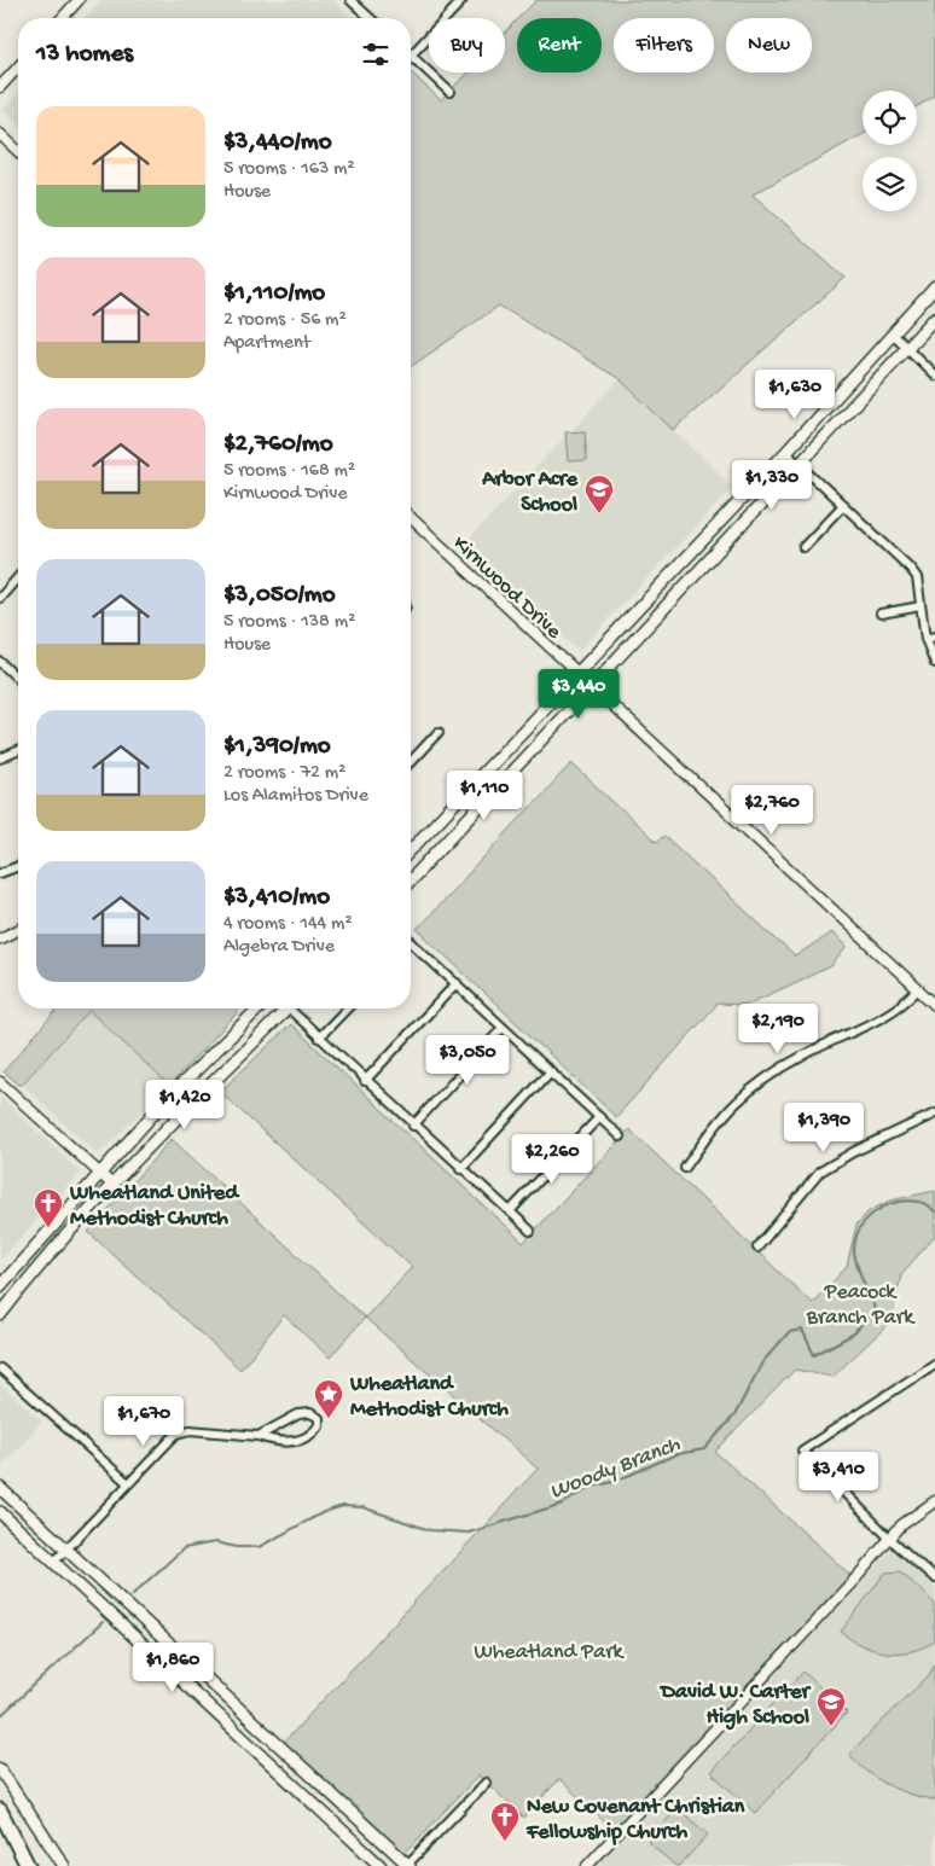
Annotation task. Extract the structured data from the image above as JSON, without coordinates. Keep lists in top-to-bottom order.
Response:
{
  "streets": {
    "street": ["Kirnwood Drive"]
  },
  "water": ["Woody Branch"],
  "parks": ["Peacock Branch Park", "Wheatland Park"],
  "places": {
    "school or university": ["Arbor Acre School", "David W. Carter High School"],
    "church": ["Wheatland United Methodist Church", "New Covenant Christian Fellowship Church"],
    "place": ["Wheatland Methodist Church"]
  },
  "page": {
    "chip": [
      "Buy",
      "Rent",
      "Filters",
      "New"
    ],
    "heading": "13 homes",
    "list": [
      {
        "name": "$3,440/mo",
        "note": "5 rooms · 163 m² · House"
      },
      {
        "name": "$1,110/mo",
        "note": "2 rooms · 56 m² · Apartment"
      },
      {
        "name": "$2,760/mo",
        "note": "5 rooms · 168 m² · Kirnwood Drive"
      },
      {
        "name": "$3,050/mo",
        "note": "5 rooms · 138 m² · House"
      },
      {
        "name": "$1,390/mo",
        "note": "2 rooms · 72 m² · Los Alamitos Drive"
      },
      {
        "name": "$3,410/mo",
        "note": "4 rooms · 144 m² · Algebra Drive"
      }
    ],
    "price": [
      "$1,630",
      "$1,330",
      "$3,440",
      "$1,110",
      "$2,760",
      "$2,190",
      "$3,050",
      "$1,420",
      "$1,390",
      "$2,260",
      "$1,670",
      "$3,410",
      "$1,860"
    ]
  }
}
